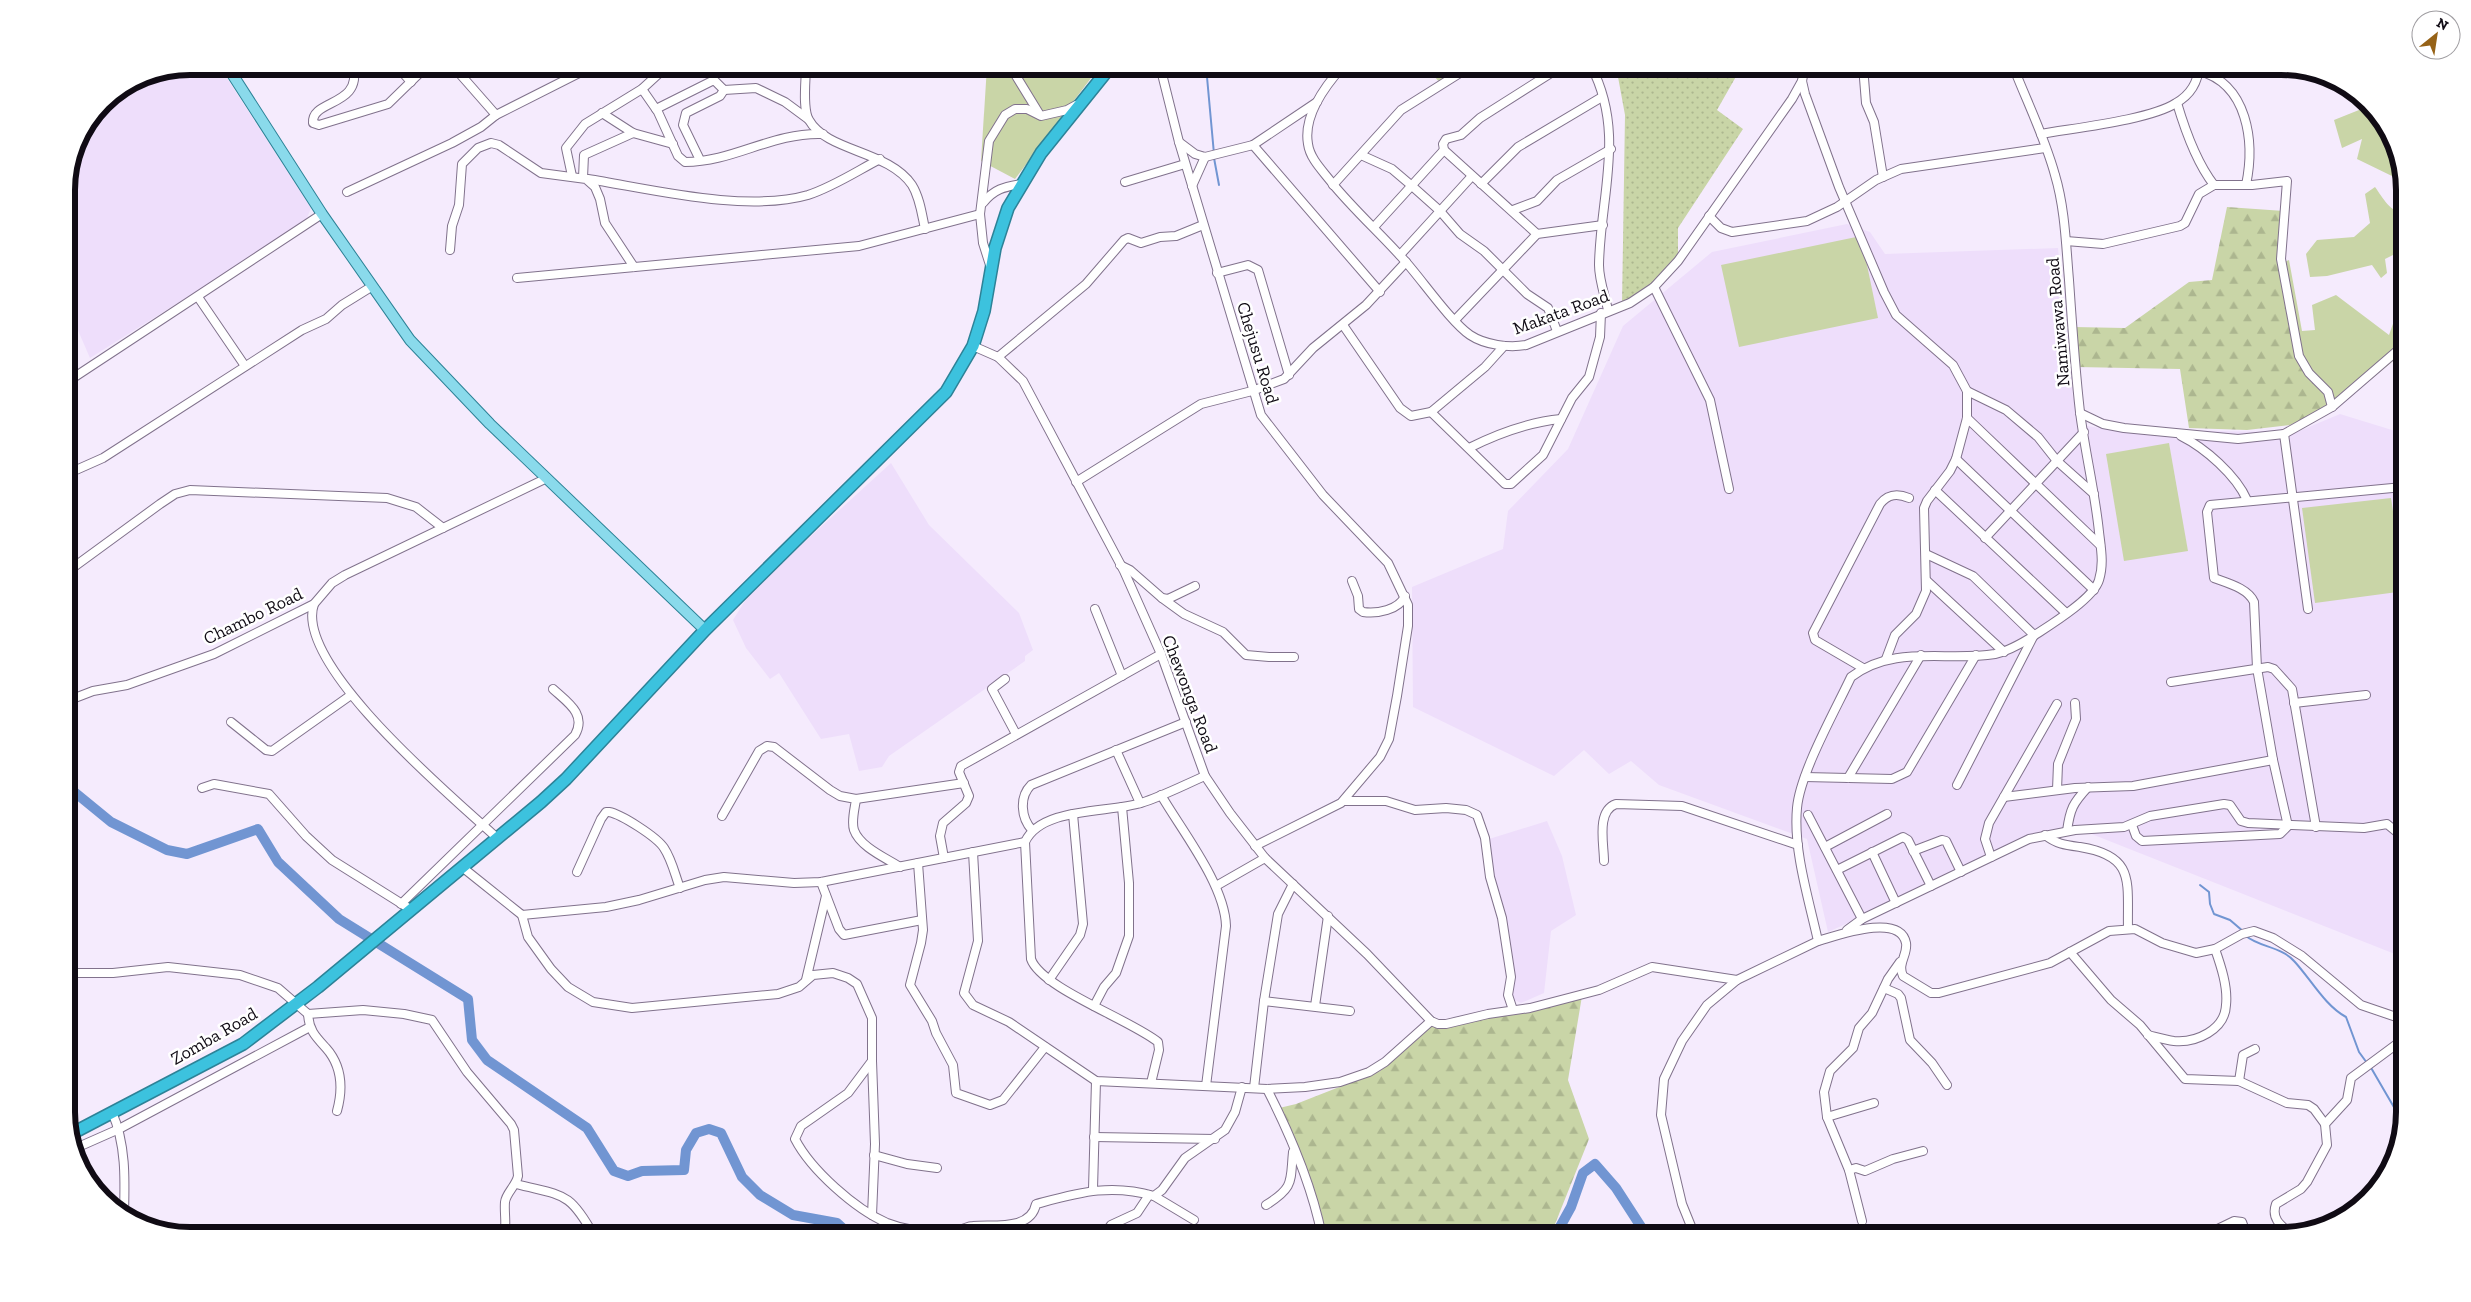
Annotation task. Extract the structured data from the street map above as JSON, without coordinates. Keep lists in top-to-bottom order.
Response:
{
  "streets": {
    "highway": ["Zomba Road"],
    "street": [
      "Makata Road",
      "Namiwawa Road",
      "Chejusu Road",
      "Chambo Road",
      "Chewonga Road"
    ]
  },
  "crossings": [
    ["Chewonga Road", "Zomba Road"]
  ],
  "north": "top right"
}
